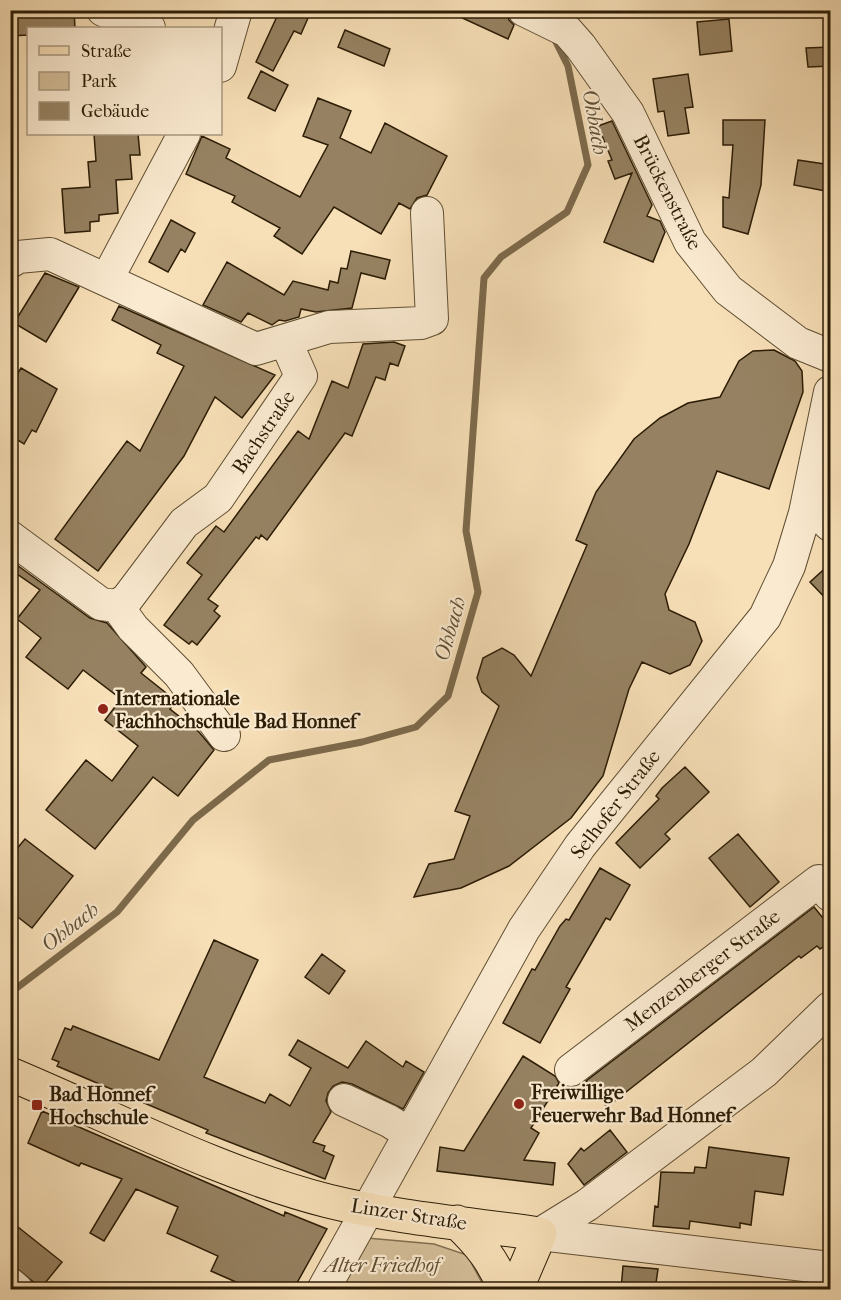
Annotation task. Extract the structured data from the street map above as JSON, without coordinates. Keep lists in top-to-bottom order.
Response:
{
  "streets": {
    "main road": ["Linzer Straße"],
    "street": [
      "Brückenstraße",
      "Bachstraße",
      "Selhofer Straße",
      "Menzenberger Straße"
    ]
  },
  "crossings": [
    ["Selhofer Straße", "Linzer Straße"]
  ],
  "water": ["Ohbach"],
  "parks": ["Alter Friedhof"],
  "places": {
    "other": ["Internationale Fachhochschule Bad Honnef", "Freiwillige Feuerwehr Bad Honnef"],
    "transit": ["Bad Honnef Hochschule"]
  },
  "legend": ["Straße", "Park", "Gebäude"]
}
